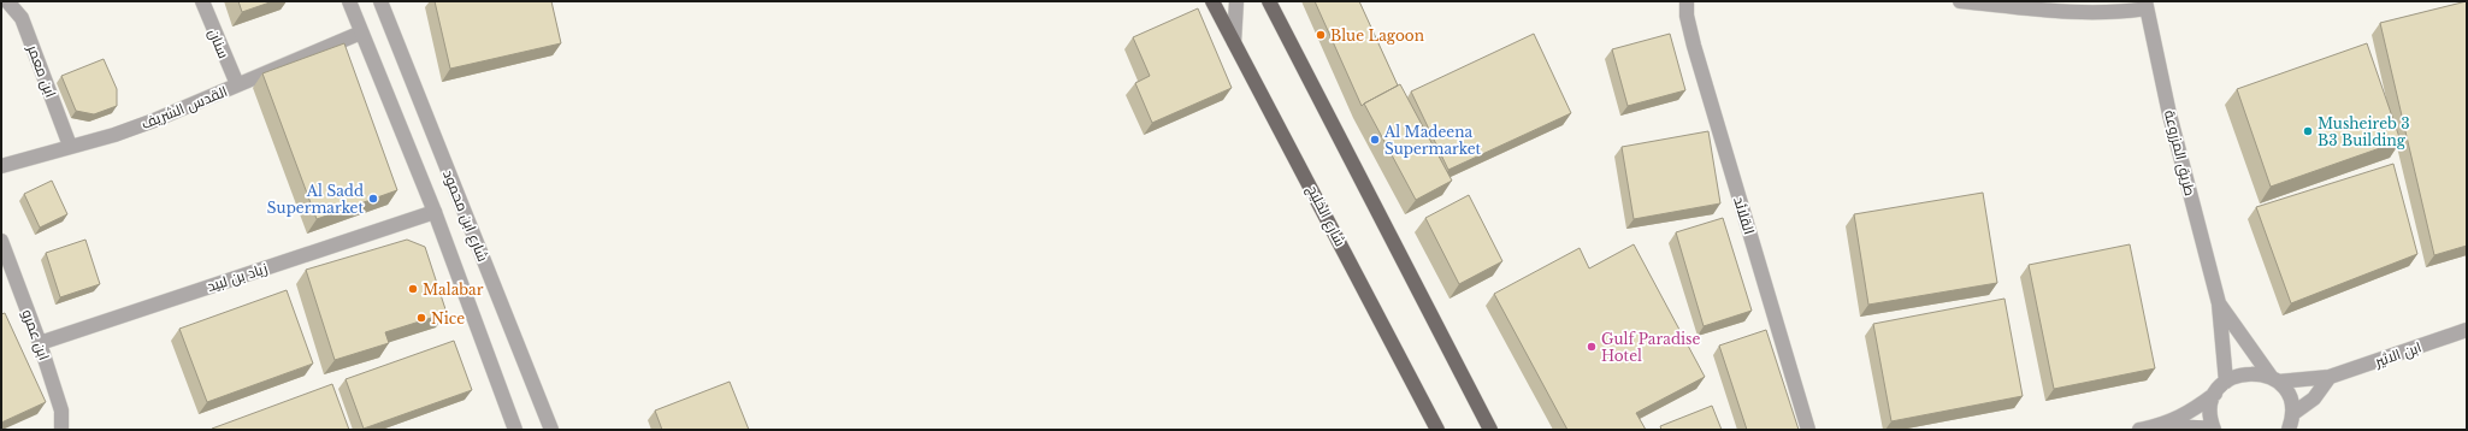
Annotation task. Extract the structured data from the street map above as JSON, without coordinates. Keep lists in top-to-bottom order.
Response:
{
  "streets": {
    "main road": ["شارع الخليج"],
    "street": [
      "سنان",
      "ابن معمر",
      "القدس الشريف",
      "طريق المزروعة",
      "شارع ابن محمود",
      "القلائد",
      "زياد بن لبيد",
      "ابن عمرو",
      "ابن الاثير"
    ]
  },
  "crossings": [
    ["سنان", "القدس الشريف"],
    ["ابن معمر", "القدس الشريف"],
    ["القدس الشريف", "شارع ابن محمود"],
    ["طريق المزروعة", "ابن الاثير"],
    ["شارع ابن محمود", "زياد بن لبيد"],
    ["زياد بن لبيد", "ابن عمرو"]
  ],
  "places": [
    "Blue Lagoon",
    "Musheireb 3 B3 Building",
    "Al Madeena Supermarket",
    "Al Sadd Supermarket",
    "Malabar",
    "Nice",
    "Gulf Paradise Hotel"
  ]
}
